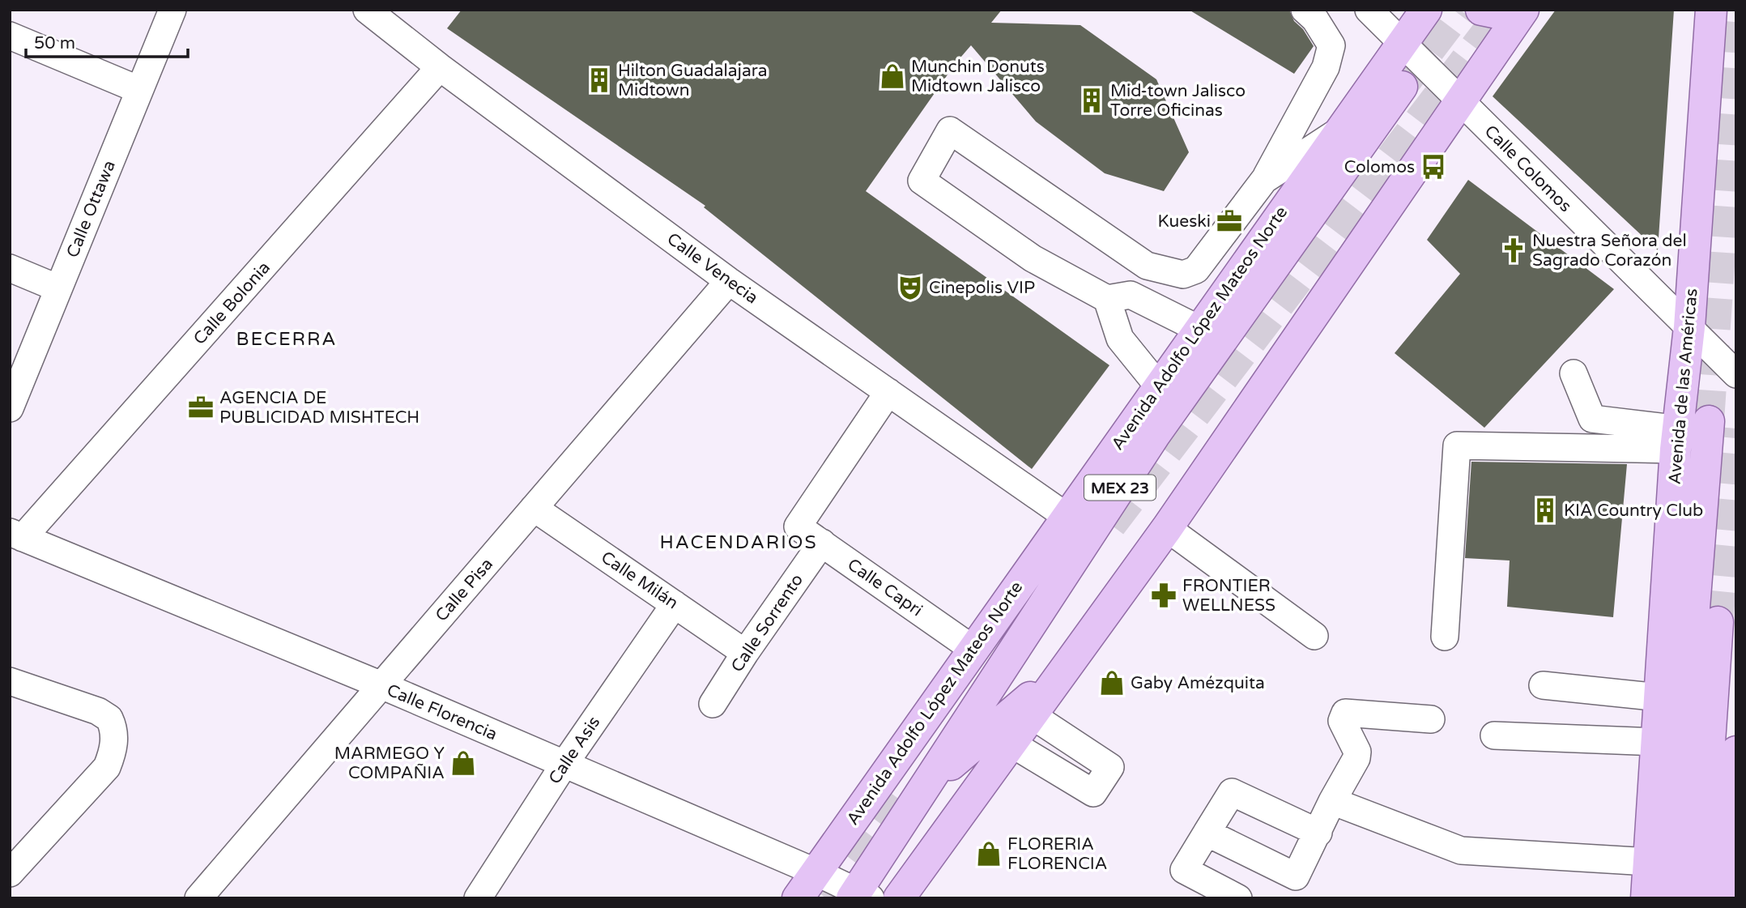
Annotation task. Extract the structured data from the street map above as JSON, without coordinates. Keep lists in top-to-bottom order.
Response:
{
  "streets": {
    "main road": ["Avenida Adolfo López Mateos Norte", "Avenida de las Américas", "MEX 23"],
    "street": [
      "Calle Colomos",
      "Calle Ottawa",
      "Calle Venecia",
      "Calle Bolonia",
      "Calle Milán",
      "Calle Capri",
      "Calle Pisa",
      "Calle Sorrento",
      "Calle Florencia",
      "Calle Asis"
    ]
  },
  "crossings": [
    ["Calle Colomos", "Avenida Adolfo López Mateos Norte"],
    ["Calle Colomos", "Avenida de las Américas"],
    ["Calle Venecia", "Calle Bolonia"],
    ["Calle Venecia", "Avenida Adolfo López Mateos Norte"],
    ["Calle Venecia", "Calle Capri"],
    ["Calle Venecia", "Calle Pisa"],
    ["Calle Bolonia", "Calle Florencia"],
    ["Avenida Adolfo López Mateos Norte", "Calle Capri"],
    ["Avenida Adolfo López Mateos Norte", "Calle Florencia"],
    ["Calle Milán", "Calle Pisa"],
    ["Calle Milán", "Calle Sorrento"],
    ["Calle Milán", "Calle Asis"],
    ["Calle Capri", "Calle Sorrento"],
    ["Calle Pisa", "Calle Florencia"],
    ["Calle Florencia", "Calle Asis"]
  ],
  "districts": ["BECERRA", "HACENDARIOS"],
  "places": {
    "shop": [
      "Munchin Donuts Midtown Jalisco",
      "Gaby Amézquita",
      "MARMEGO Y COMPAÑIA",
      "FLORERIA FLORENCIA"
    ],
    "building": ["Hilton Guadalajara Midtown", "Mid-town Jalisco Torre Oficinas", "KIA Country Club"],
    "bus stop": ["Colomos"],
    "office": ["Kueski", "AGENCIA DE PUBLICIDAD MISHTECH"],
    "church": ["Nuestra Señora del Sagrado Corazón"],
    "theatre": ["Cinepolis VIP"],
    "pharmacy": ["FRONTIER WELLNESS"]
  },
  "scale_bar": "50 m"
}
